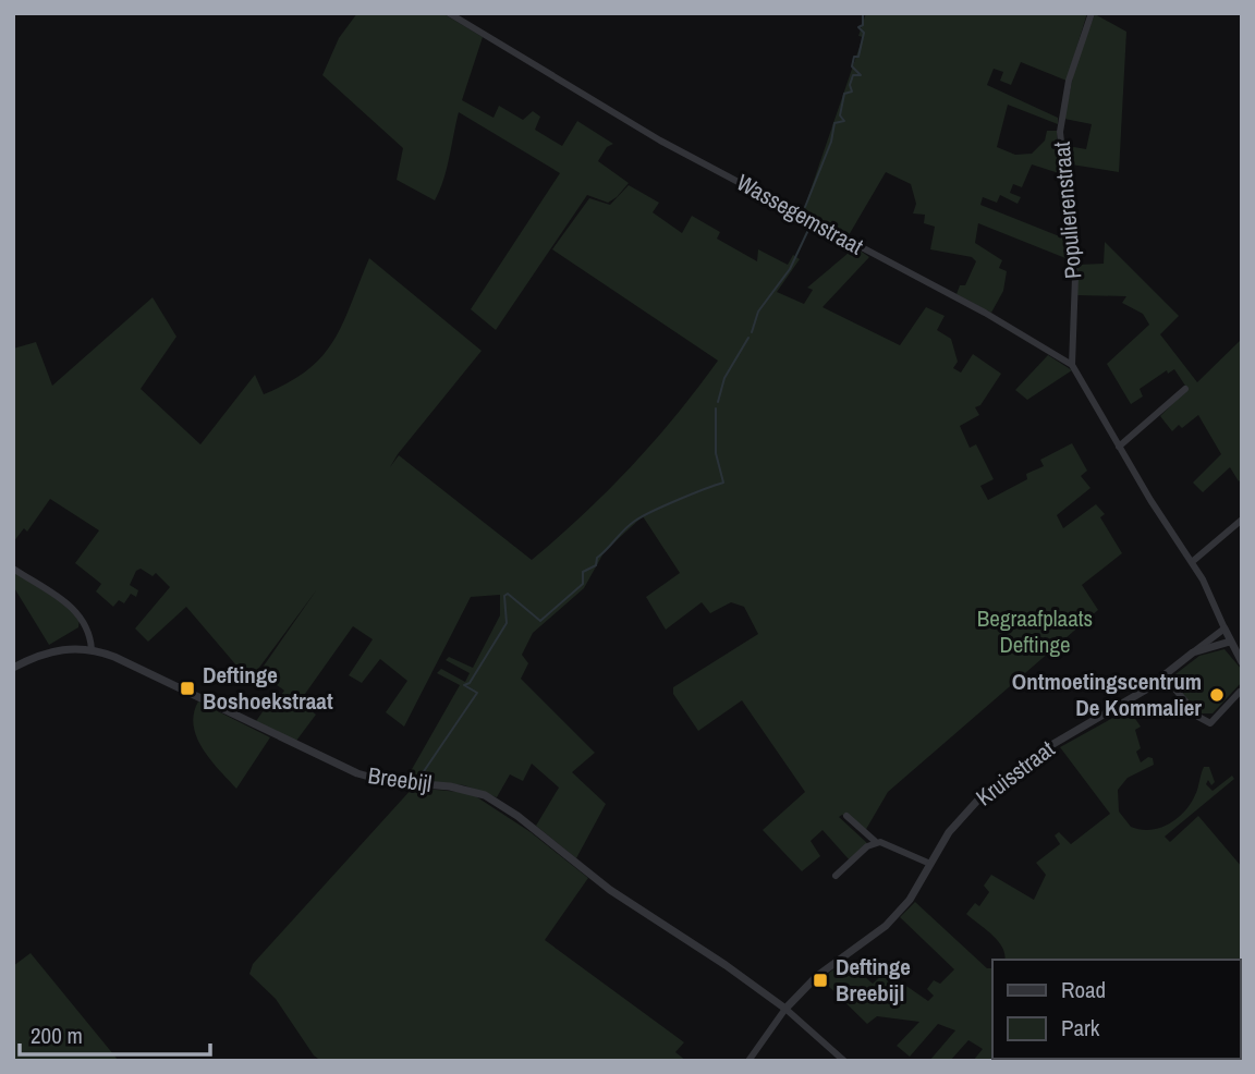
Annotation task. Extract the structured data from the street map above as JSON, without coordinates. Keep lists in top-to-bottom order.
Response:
{
  "streets": {
    "street": [
      "Populierenstraat",
      "Wassegemstraat",
      "Kruisstraat",
      "Breebijl"
    ]
  },
  "crossings": [
    ["Populierenstraat", "Wassegemstraat"],
    ["Wassegemstraat", "Kruisstraat"],
    ["Kruisstraat", "Breebijl"]
  ],
  "parks": ["Begraafplaats Deftinge"],
  "places": {
    "transit": ["Deftinge Boshoekstraat", "Deftinge Breebijl"],
    "other": ["Ontmoetingscentrum De Kommalier"]
  },
  "legend": ["Road", "Park"],
  "scale_bar": "200 m"
}
